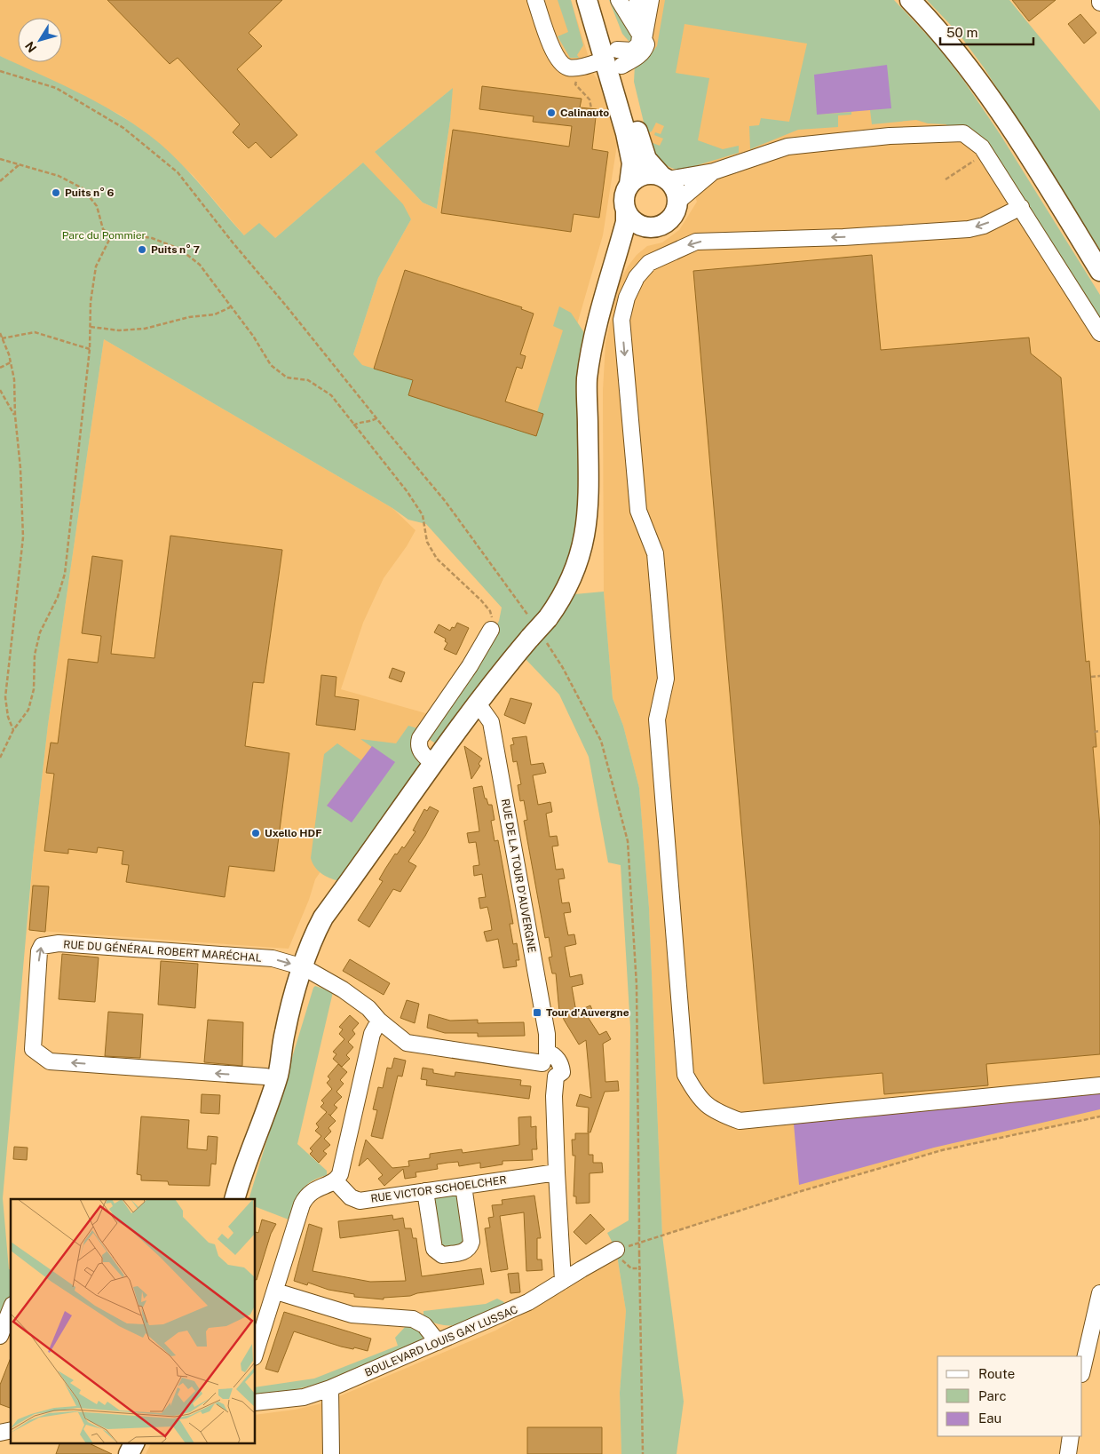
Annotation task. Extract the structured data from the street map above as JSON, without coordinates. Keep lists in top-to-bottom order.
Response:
{
  "streets": {
    "street": [
      "RUE DE LA TOUR D'AUVERGNE",
      "RUE DU GÉNÉRAL ROBERT MARÉCHAL",
      "RUE VICTOR SCHOELCHER",
      "BOULEVARD LOUIS GAY LUSSAC"
    ]
  },
  "parks": ["Parc du Pommier"],
  "places": {
    "other": [
      "Calinauto",
      "Puits n° 6",
      "Puits n° 7",
      "Uxello HDF"
    ],
    "transit": ["Tour d'Auvergne"]
  },
  "legend": ["Route", "Parc", "Eau"],
  "scale_bar": "50 m",
  "north": "bottom left"
}
